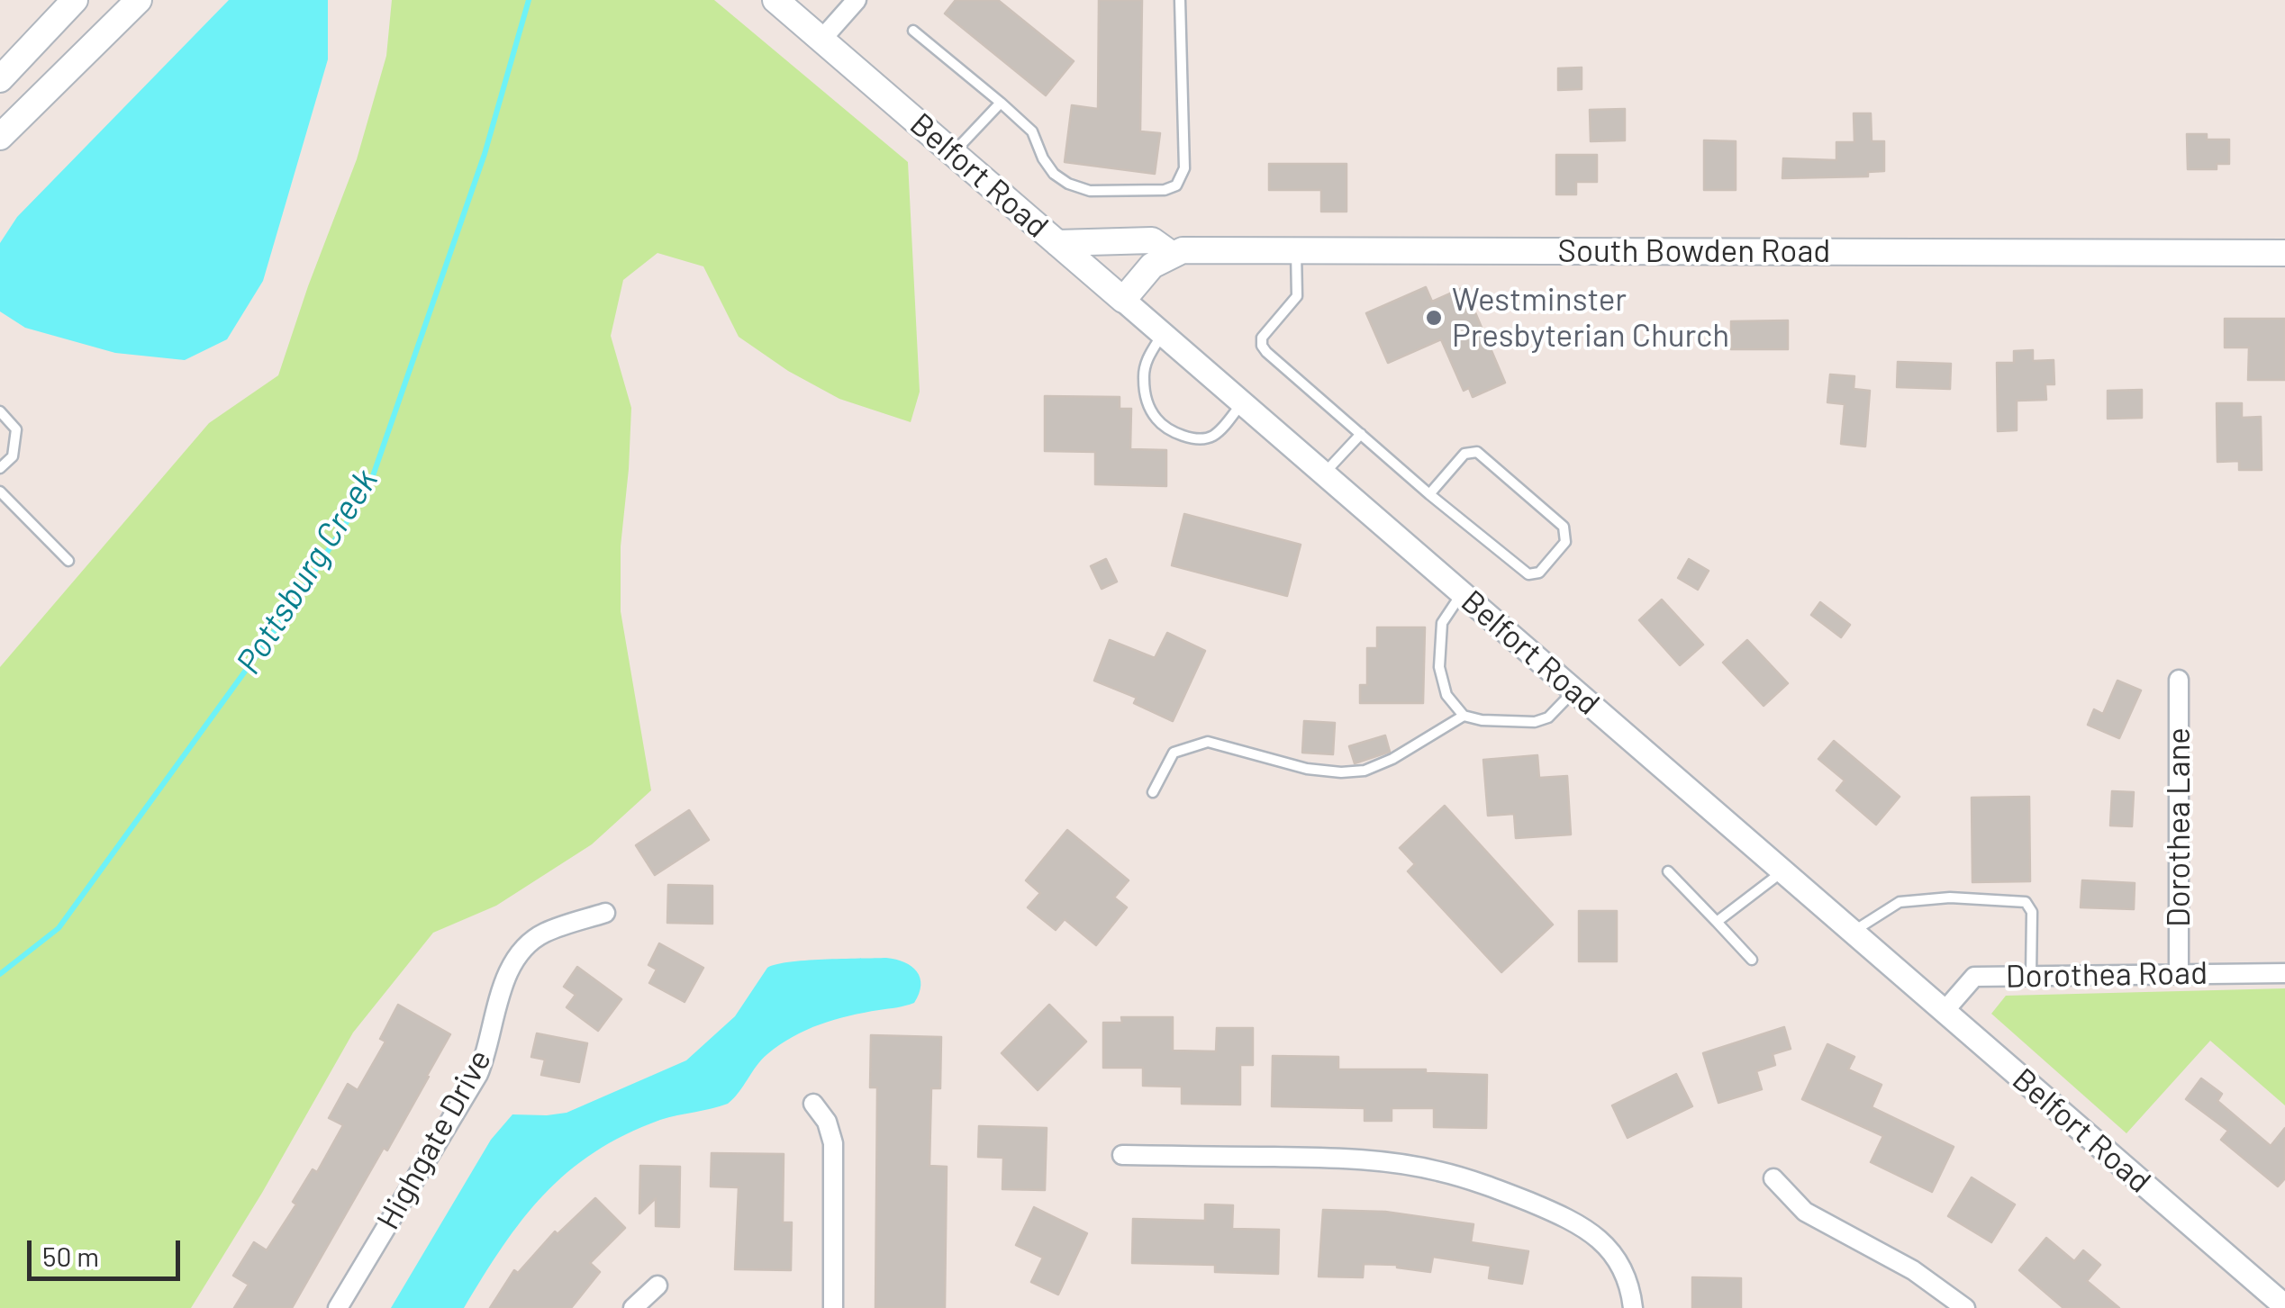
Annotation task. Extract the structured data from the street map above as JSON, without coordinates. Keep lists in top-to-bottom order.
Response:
{
  "streets": {
    "main road": ["Belfort Road", "South Bowden Road"],
    "street": ["Dorothea Lane", "Dorothea Road", "Highgate Drive"]
  },
  "crossings": [
    ["Belfort Road", "Dorothea Road"],
    ["Dorothea Lane", "Dorothea Road"]
  ],
  "water": ["Pottsburg Creek"],
  "places": ["Westminster Presbyterian Church"],
  "scale_bar": "50 m"
}
